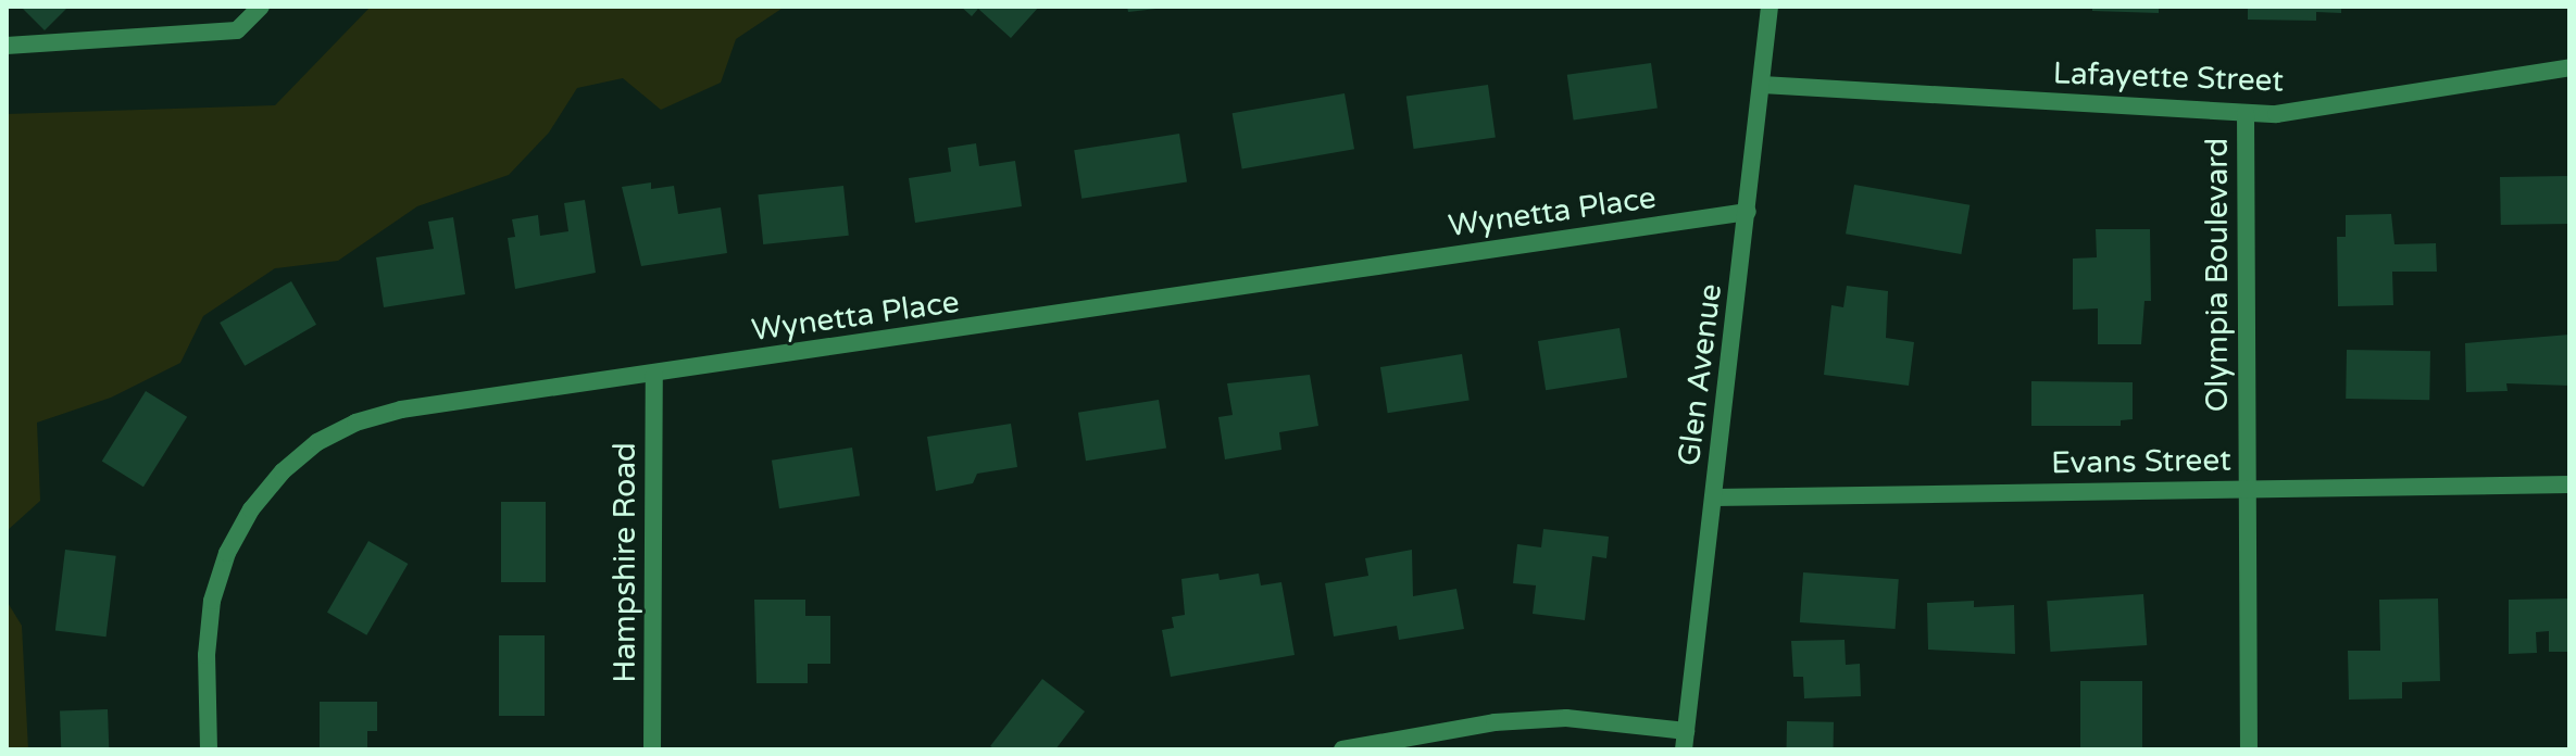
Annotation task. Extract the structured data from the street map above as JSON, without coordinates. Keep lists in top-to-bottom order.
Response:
{
  "streets": {
    "street": [
      "Lafayette Street",
      "Wynetta Place",
      "Olympia Boulevard",
      "Glen Avenue",
      "Evans Street",
      "Hampshire Road"
    ]
  },
  "crossings": [
    ["Lafayette Street", "Olympia Boulevard"],
    ["Lafayette Street", "Glen Avenue"],
    ["Wynetta Place", "Glen Avenue"],
    ["Wynetta Place", "Hampshire Road"],
    ["Olympia Boulevard", "Evans Street"],
    ["Glen Avenue", "Evans Street"]
  ]
}
